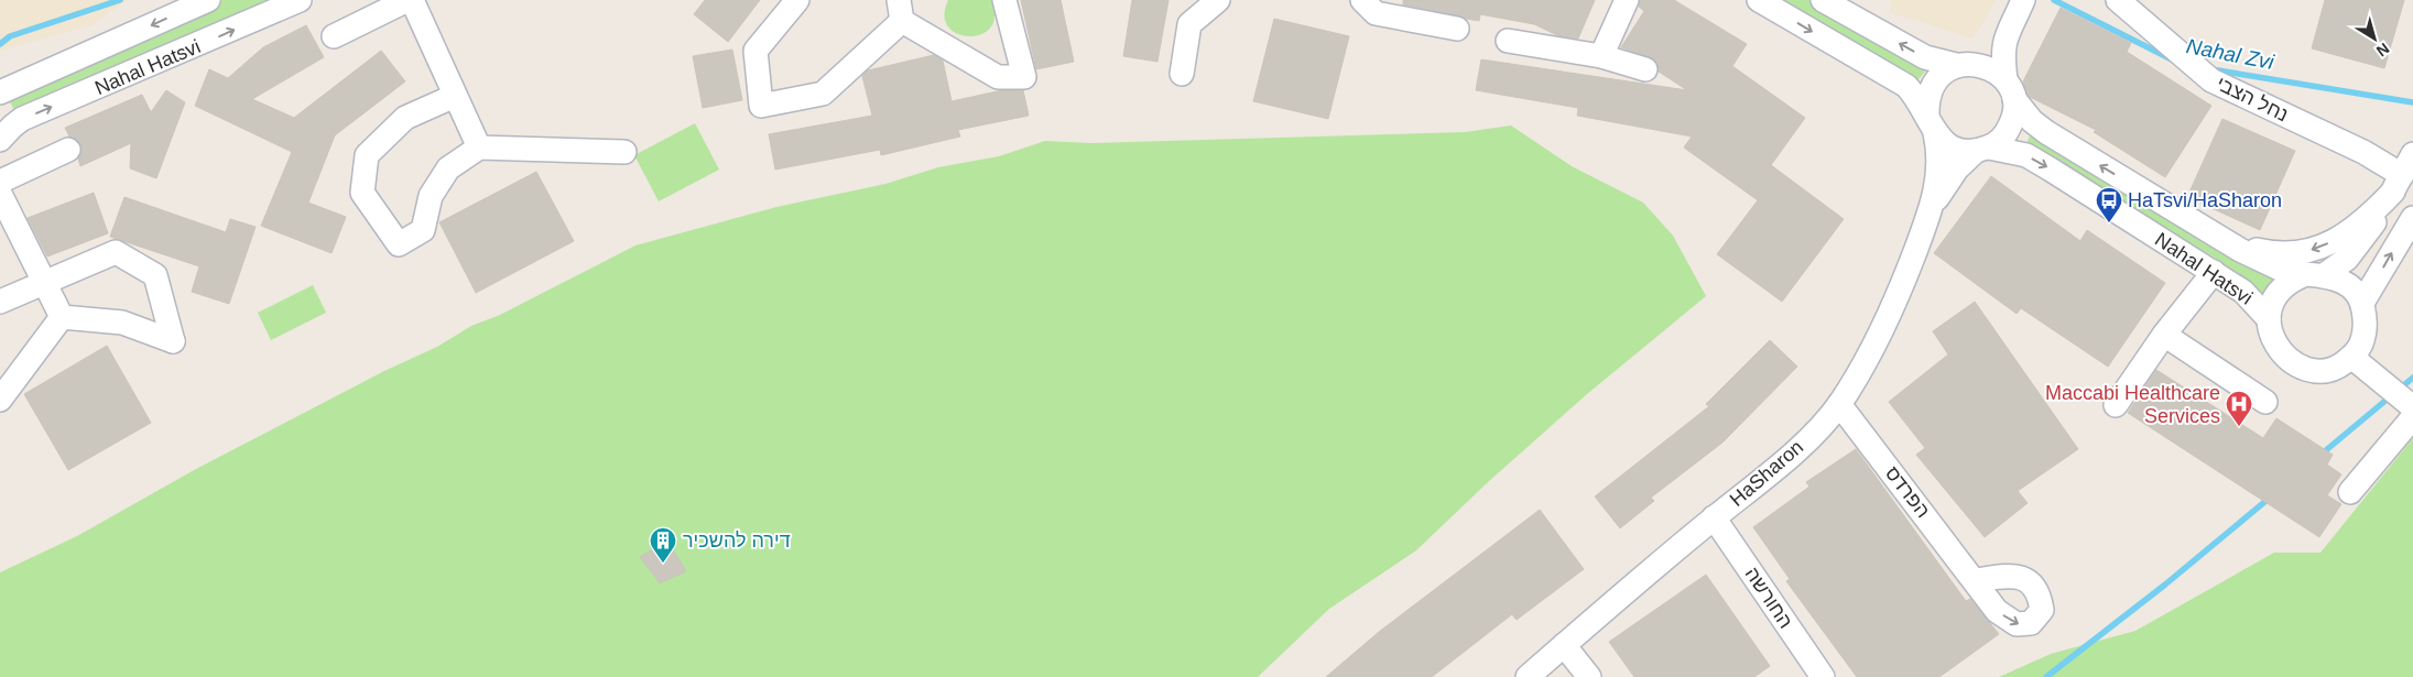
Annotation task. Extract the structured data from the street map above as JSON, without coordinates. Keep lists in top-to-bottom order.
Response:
{
  "streets": {
    "street": [
      "Nahal Hatsvi",
      "נחל הצבי",
      "HaSharon",
      "הפרדס",
      "החורשה"
    ]
  },
  "crossings": [
    ["Nahal Hatsvi", "HaSharon"],
    ["HaSharon", "הפרדס"],
    ["HaSharon", "החורשה"]
  ],
  "water": ["Nahal Zvi"],
  "places": {
    "bus stop": ["HaTsvi/HaSharon"],
    "hospital": ["Maccabi Healthcare Services"],
    "building": ["דירה להשכיר"]
  },
  "north": "bottom right"
}
